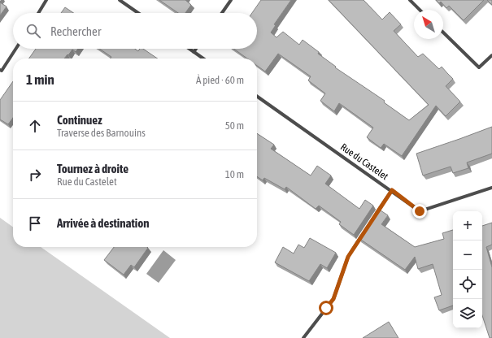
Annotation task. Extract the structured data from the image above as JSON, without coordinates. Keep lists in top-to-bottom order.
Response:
{
  "streets": {
    "street": ["Rue du Castelet"]
  },
  "north": "top left",
  "page": {
    "search": "Rechercher",
    "heading": ["1 min", "À pied · 60 m"],
    "list": [
      ["Continuez", "Traverse des Barnouins", "50 m"],
      ["Tournez à droite", "Rue du Castelet", "10 m"],
      "Arrivée à destination"
    ],
    "map_buttons": ["+", "−"]
  }
}
